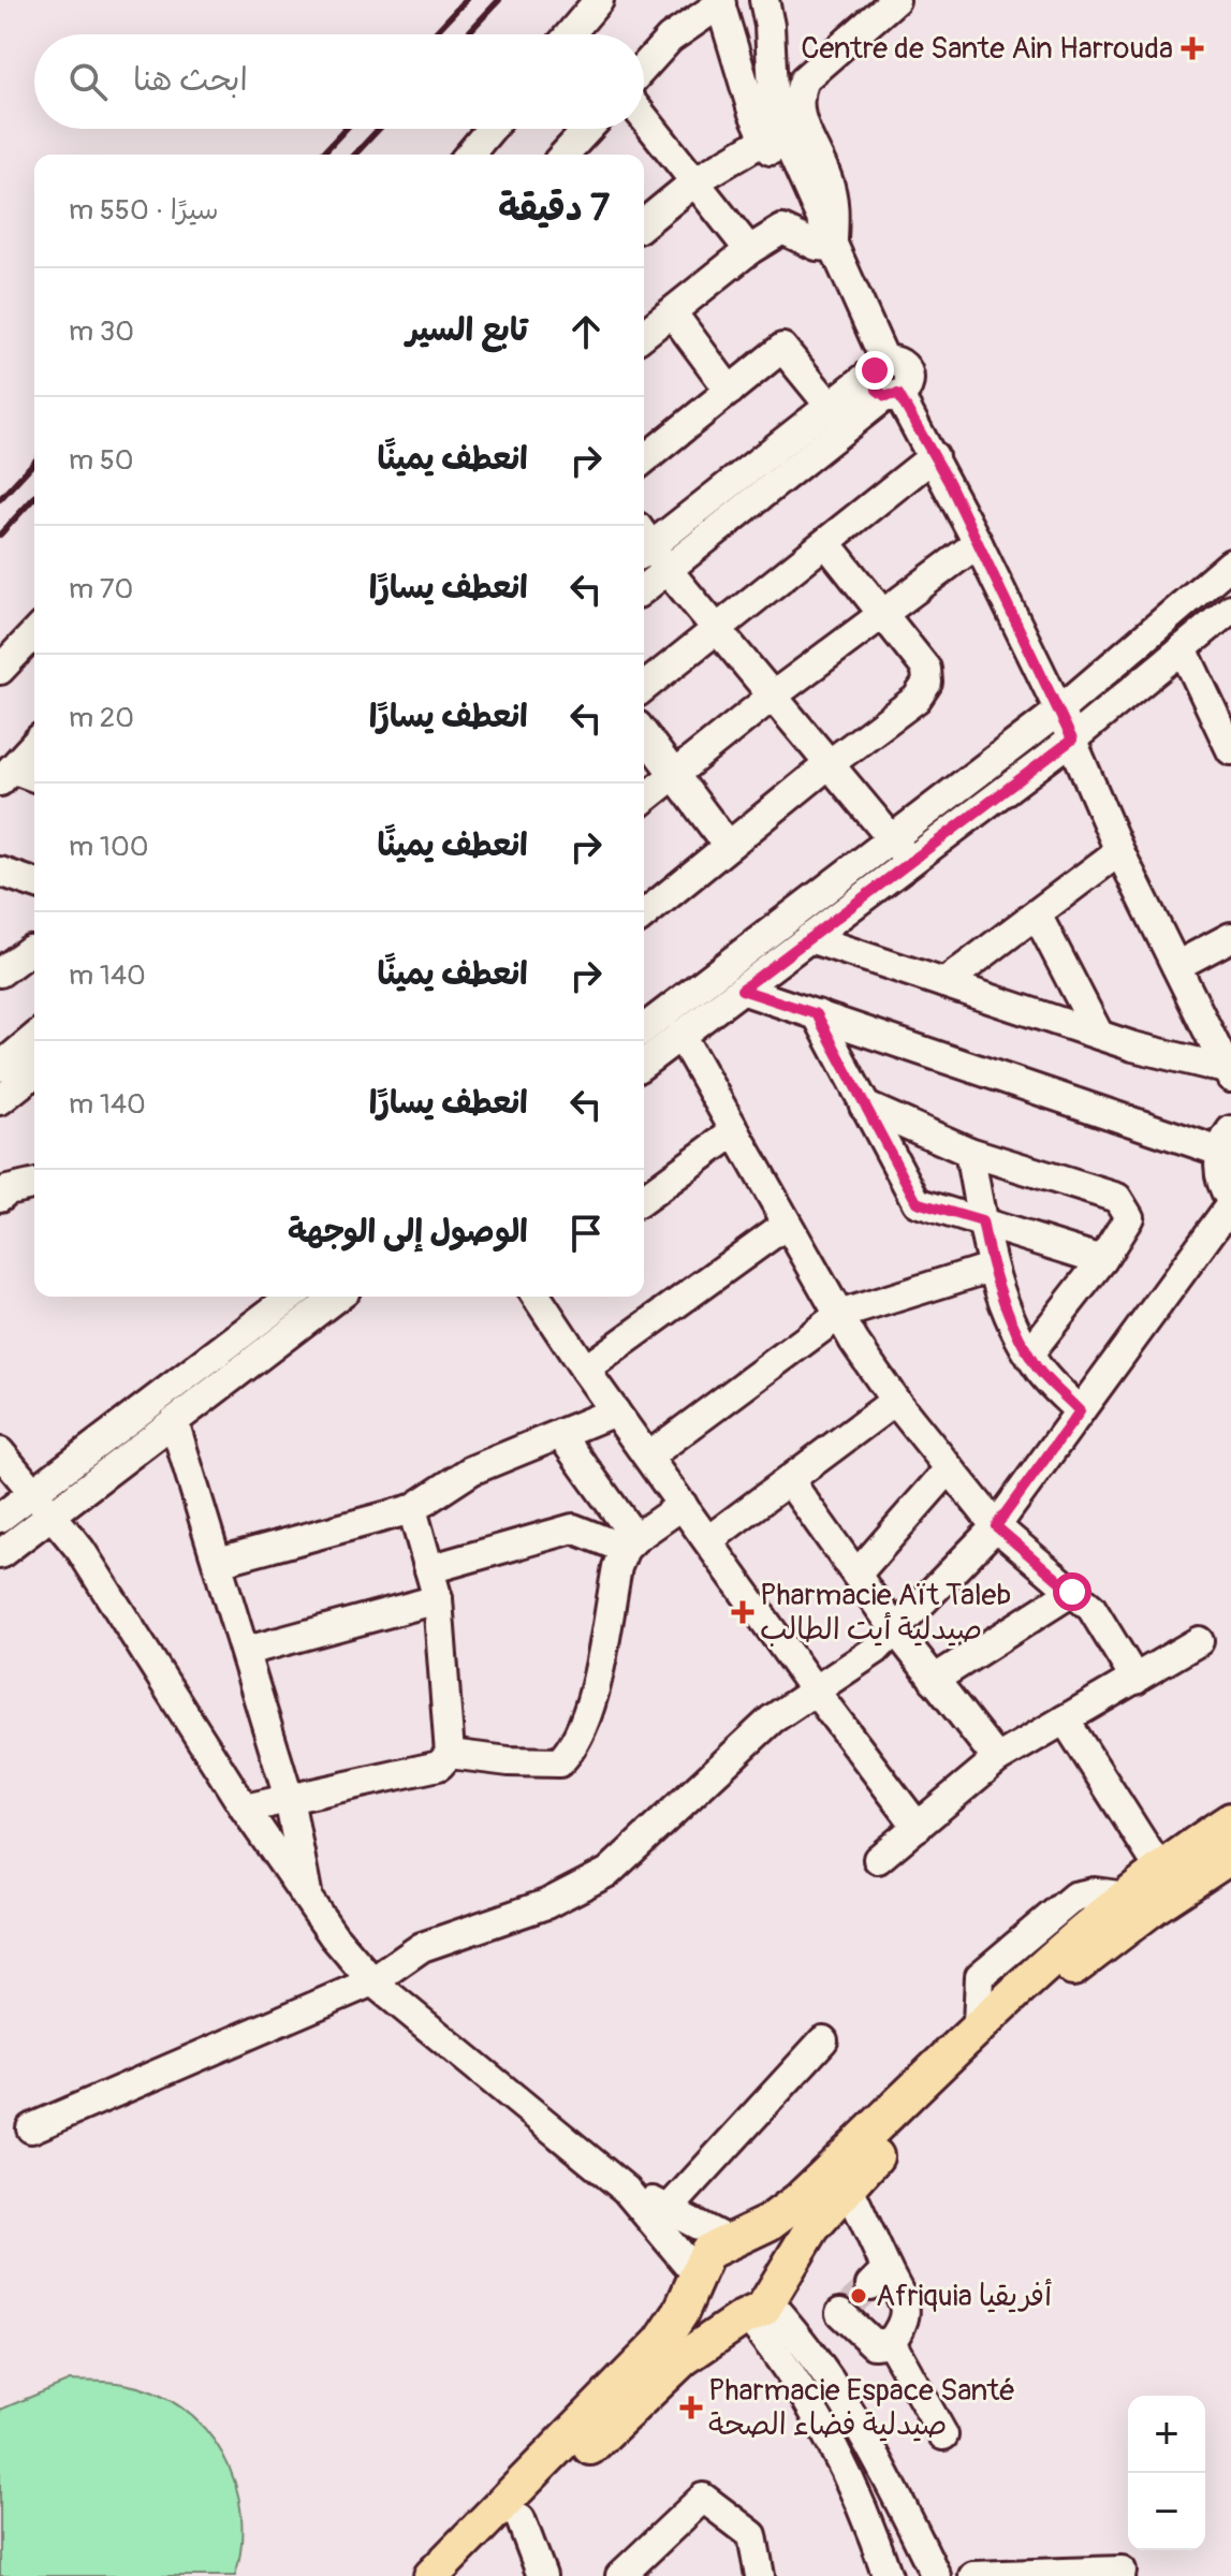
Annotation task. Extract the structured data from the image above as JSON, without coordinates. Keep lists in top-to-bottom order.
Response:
{
  "places": {
    "health": ["Centre de Sante Ain Harrouda", "Pharmacie Aït Taleb صيدلية أيت الطالب", "Pharmacie Espace Santé صيدلية فضاء الصحة"],
    "other": ["Afriquia أفريقيا"]
  },
  "page": {
    "search": "ابحث هنا",
    "heading": ["7 دقيقة", "سيرًا · 550 m"],
    "list": [
      ["تابع السير", "30 m"],
      ["انعطف يمينًا", "50 m"],
      ["انعطف يسارًا", "70 m"],
      ["انعطف يسارًا", "20 m"],
      ["انعطف يمينًا", "100 m"],
      ["انعطف يمينًا", "140 m"],
      ["انعطف يسارًا", "140 m"],
      "الوصول إلى الوجهة"
    ],
    "map_buttons": ["+", "−"]
  }
}
